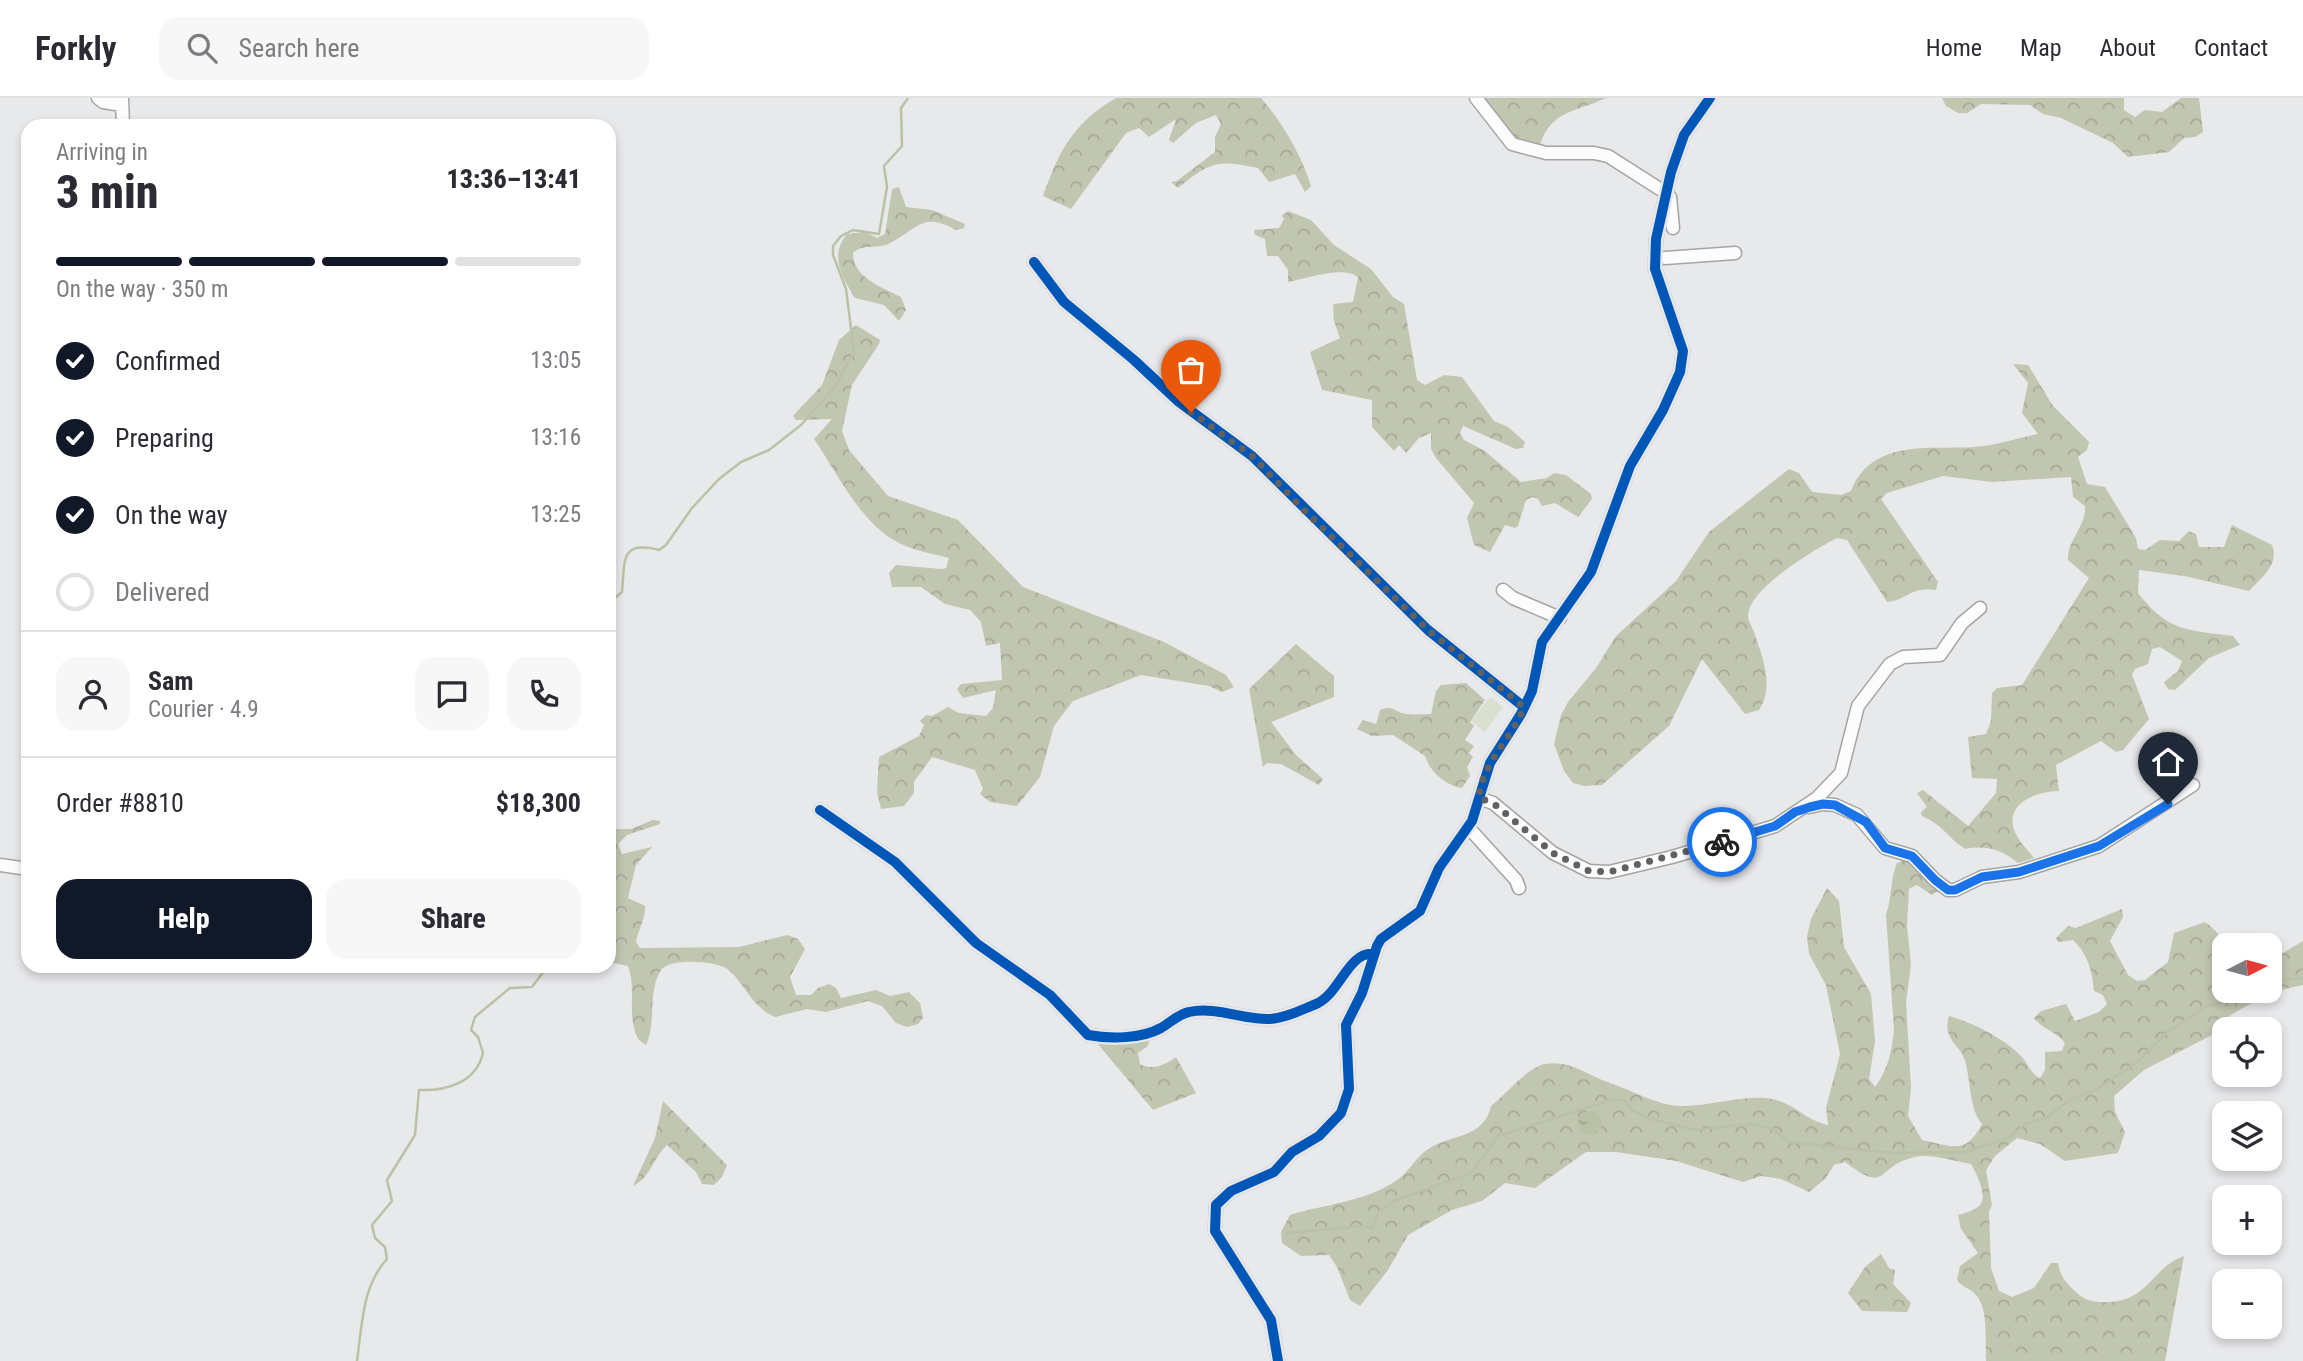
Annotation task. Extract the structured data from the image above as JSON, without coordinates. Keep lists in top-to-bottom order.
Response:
{
  "north": "right",
  "page": {
    "header": "Forkly",
    "search": "Search here",
    "nav": [
      "Home",
      "Map",
      "About",
      "Contact"
    ],
    "heading": ["3 min", "Arriving in", "13:36–13:41"],
    "panel": [
      "Sam",
      "Courier · 4.9",
      "Order #8810",
      "$18,300"
    ],
    "bar": "On the way · 350 m",
    "list": [
      ["Confirmed", "13:05"],
      ["Preparing", "13:16"],
      ["On the way", "13:25"],
      "Delivered"
    ],
    "buttons": ["Help", "Share"],
    "map_buttons": ["+", "−"]
  }
}
